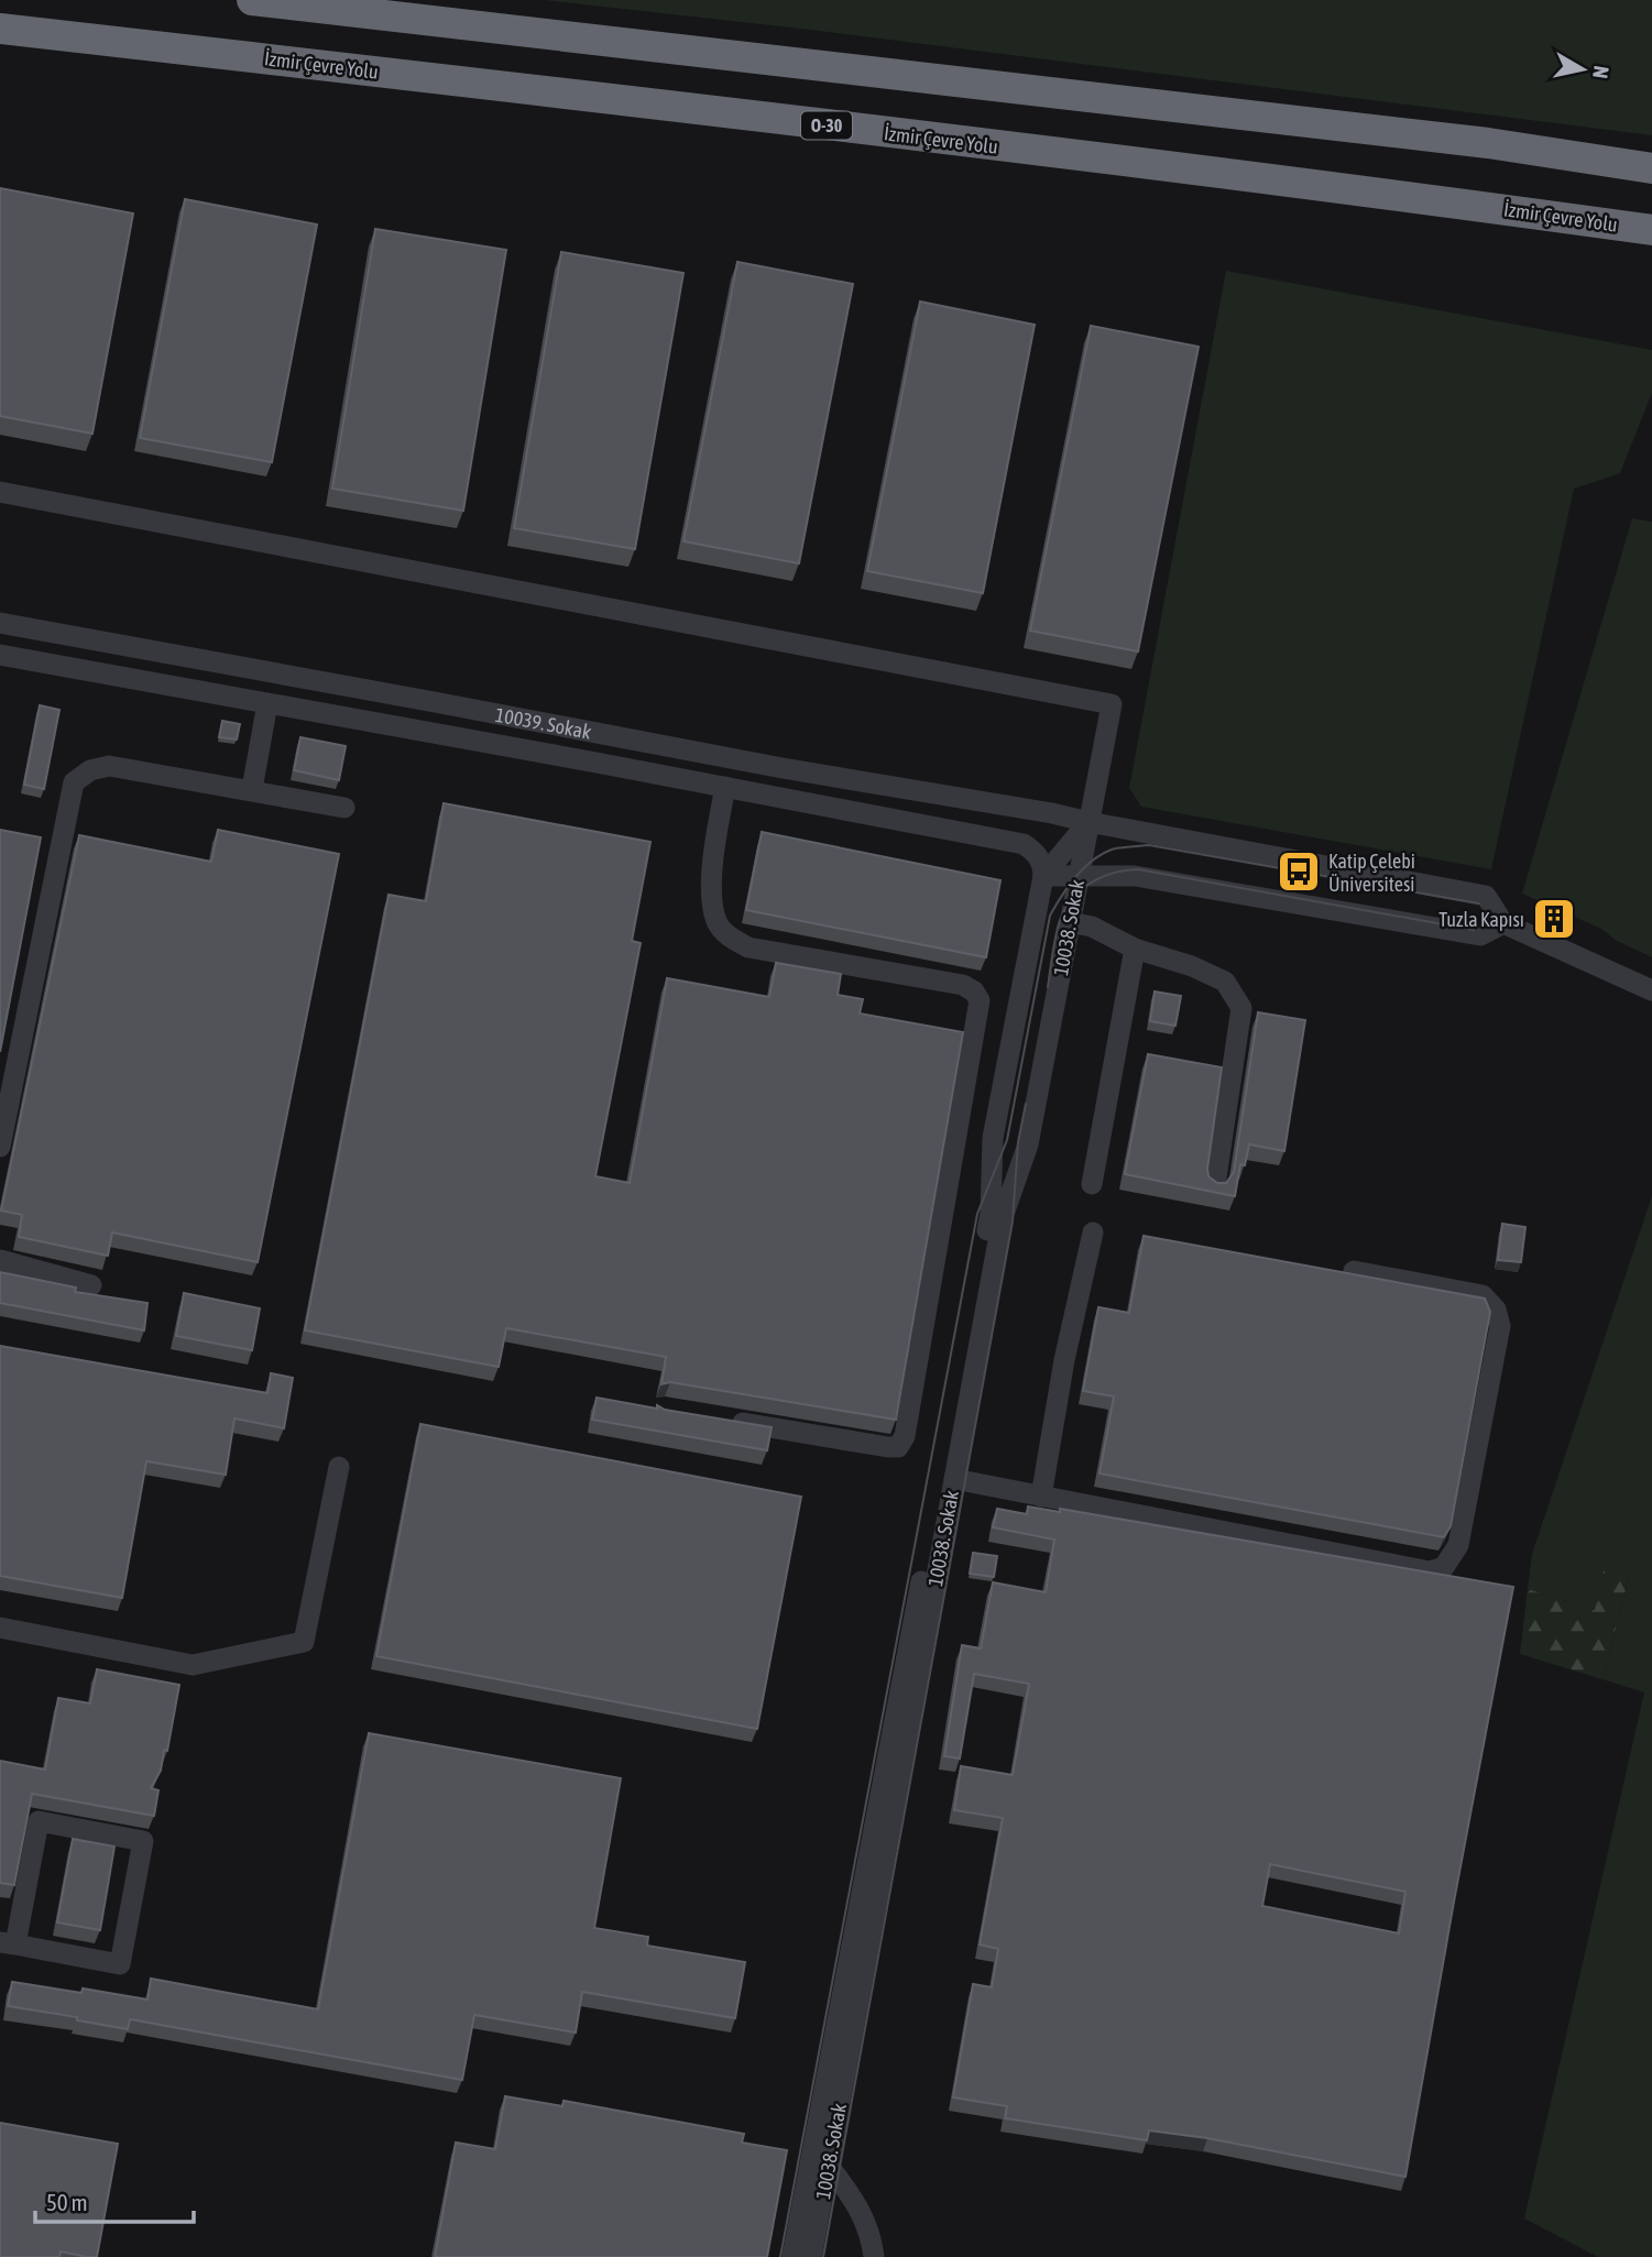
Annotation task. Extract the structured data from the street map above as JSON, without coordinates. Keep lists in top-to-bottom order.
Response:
{
  "streets": {
    "highway": ["İzmir Çevre Yolu", "O-30"],
    "street": ["10039. Sokak", "10038. Sokak"]
  },
  "crossings": [
    ["10039. Sokak", "10038. Sokak"]
  ],
  "places": {
    "bus stop": ["Katip Çelebi Üniversitesi"],
    "building": ["Tuzla Kapısı"]
  },
  "scale_bar": "50 m",
  "north": "right"
}
